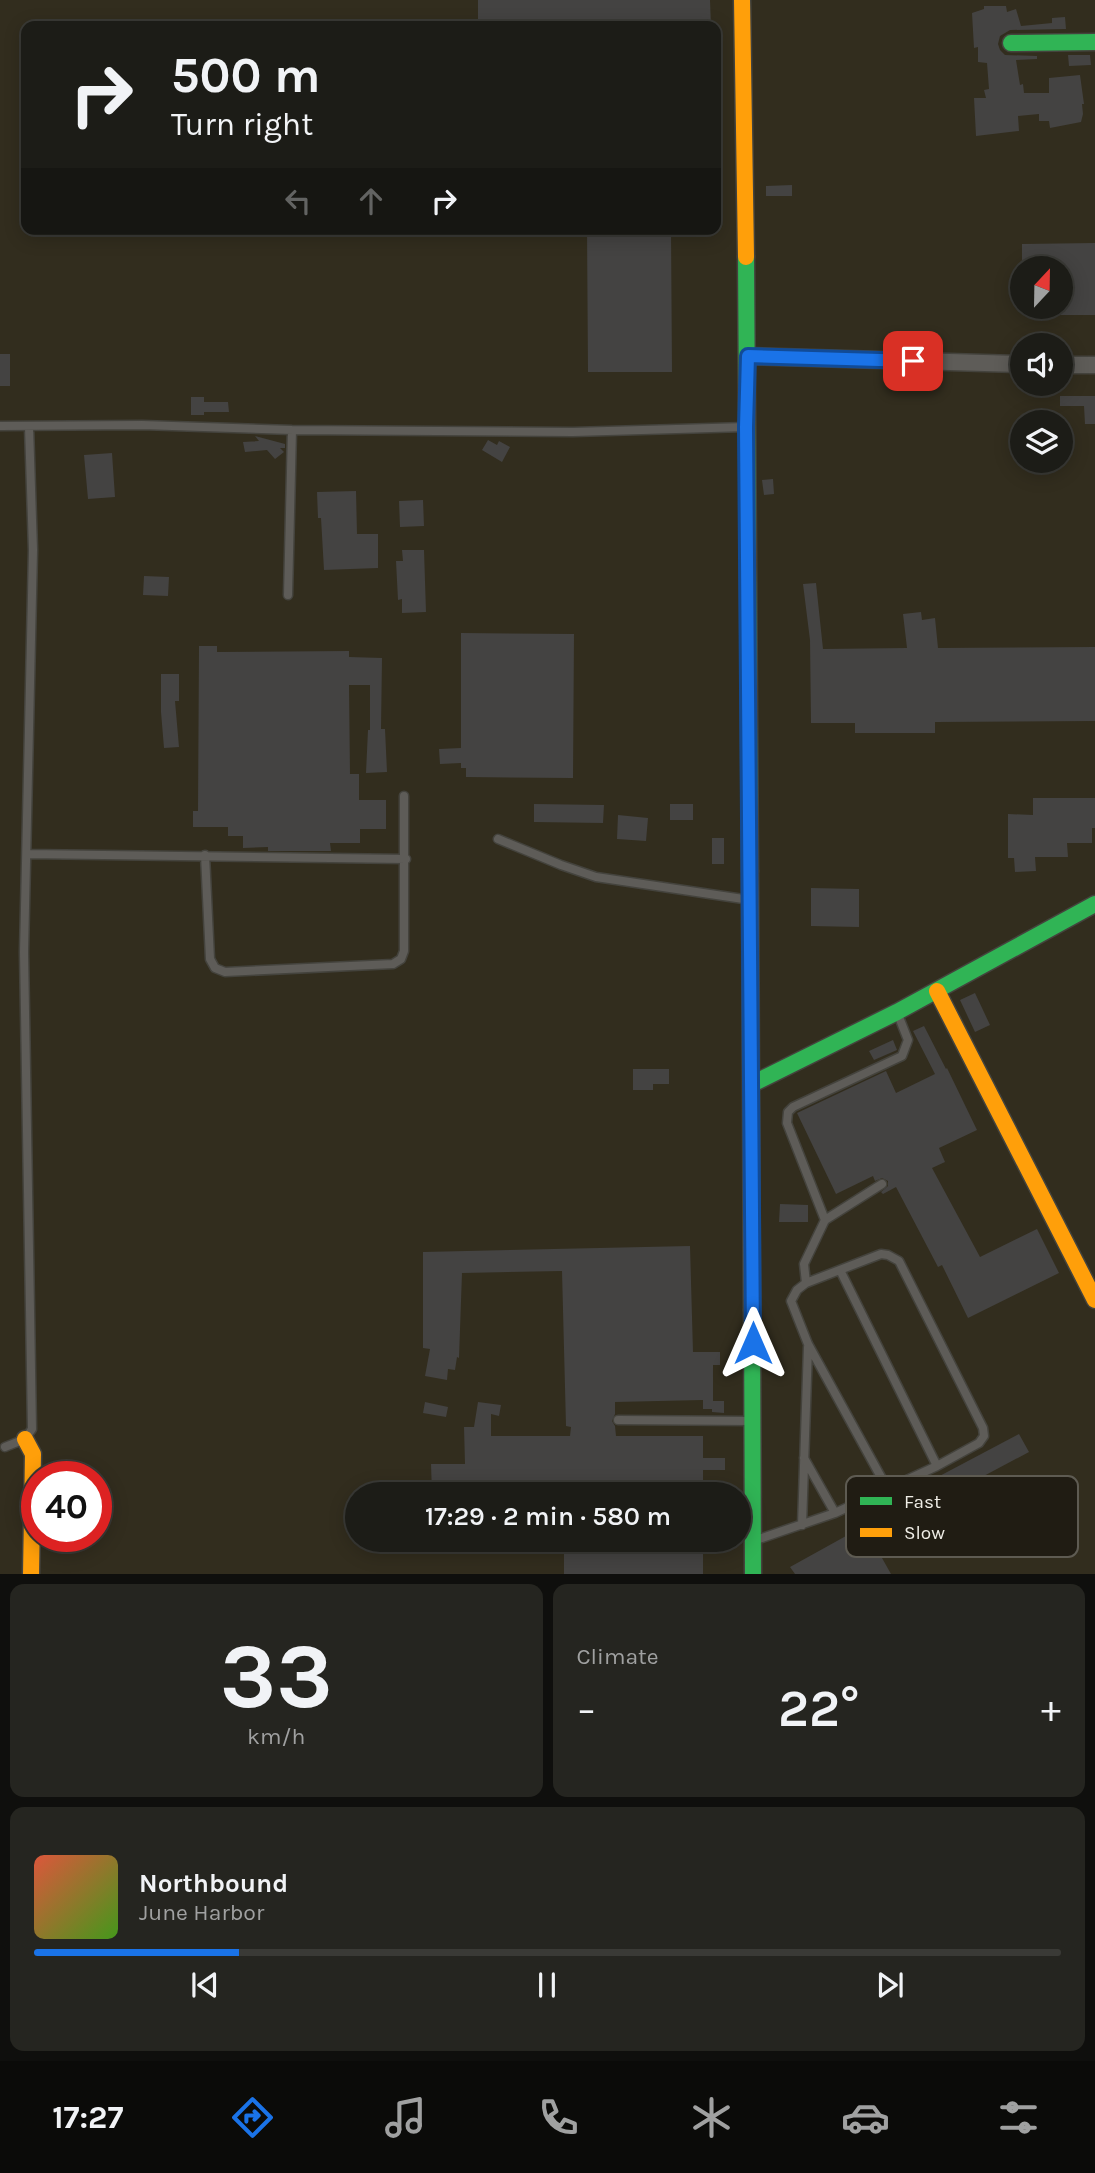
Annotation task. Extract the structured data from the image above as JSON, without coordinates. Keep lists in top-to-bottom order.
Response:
{
  "legend": ["Fast", "Slow"],
  "north": "top",
  "page": {
    "turn": ["500 m", "Turn right"],
    "limit": "40",
    "trip": "17:29 · 2 min · 580 m",
    "tile": [
      ["33", "km/h"],
      "Climate"
    ],
    "heat": ["−", "22°", "+"],
    "song": ["Northbound", "June Harbor"],
    "tabs": "17:27"
  }
}
